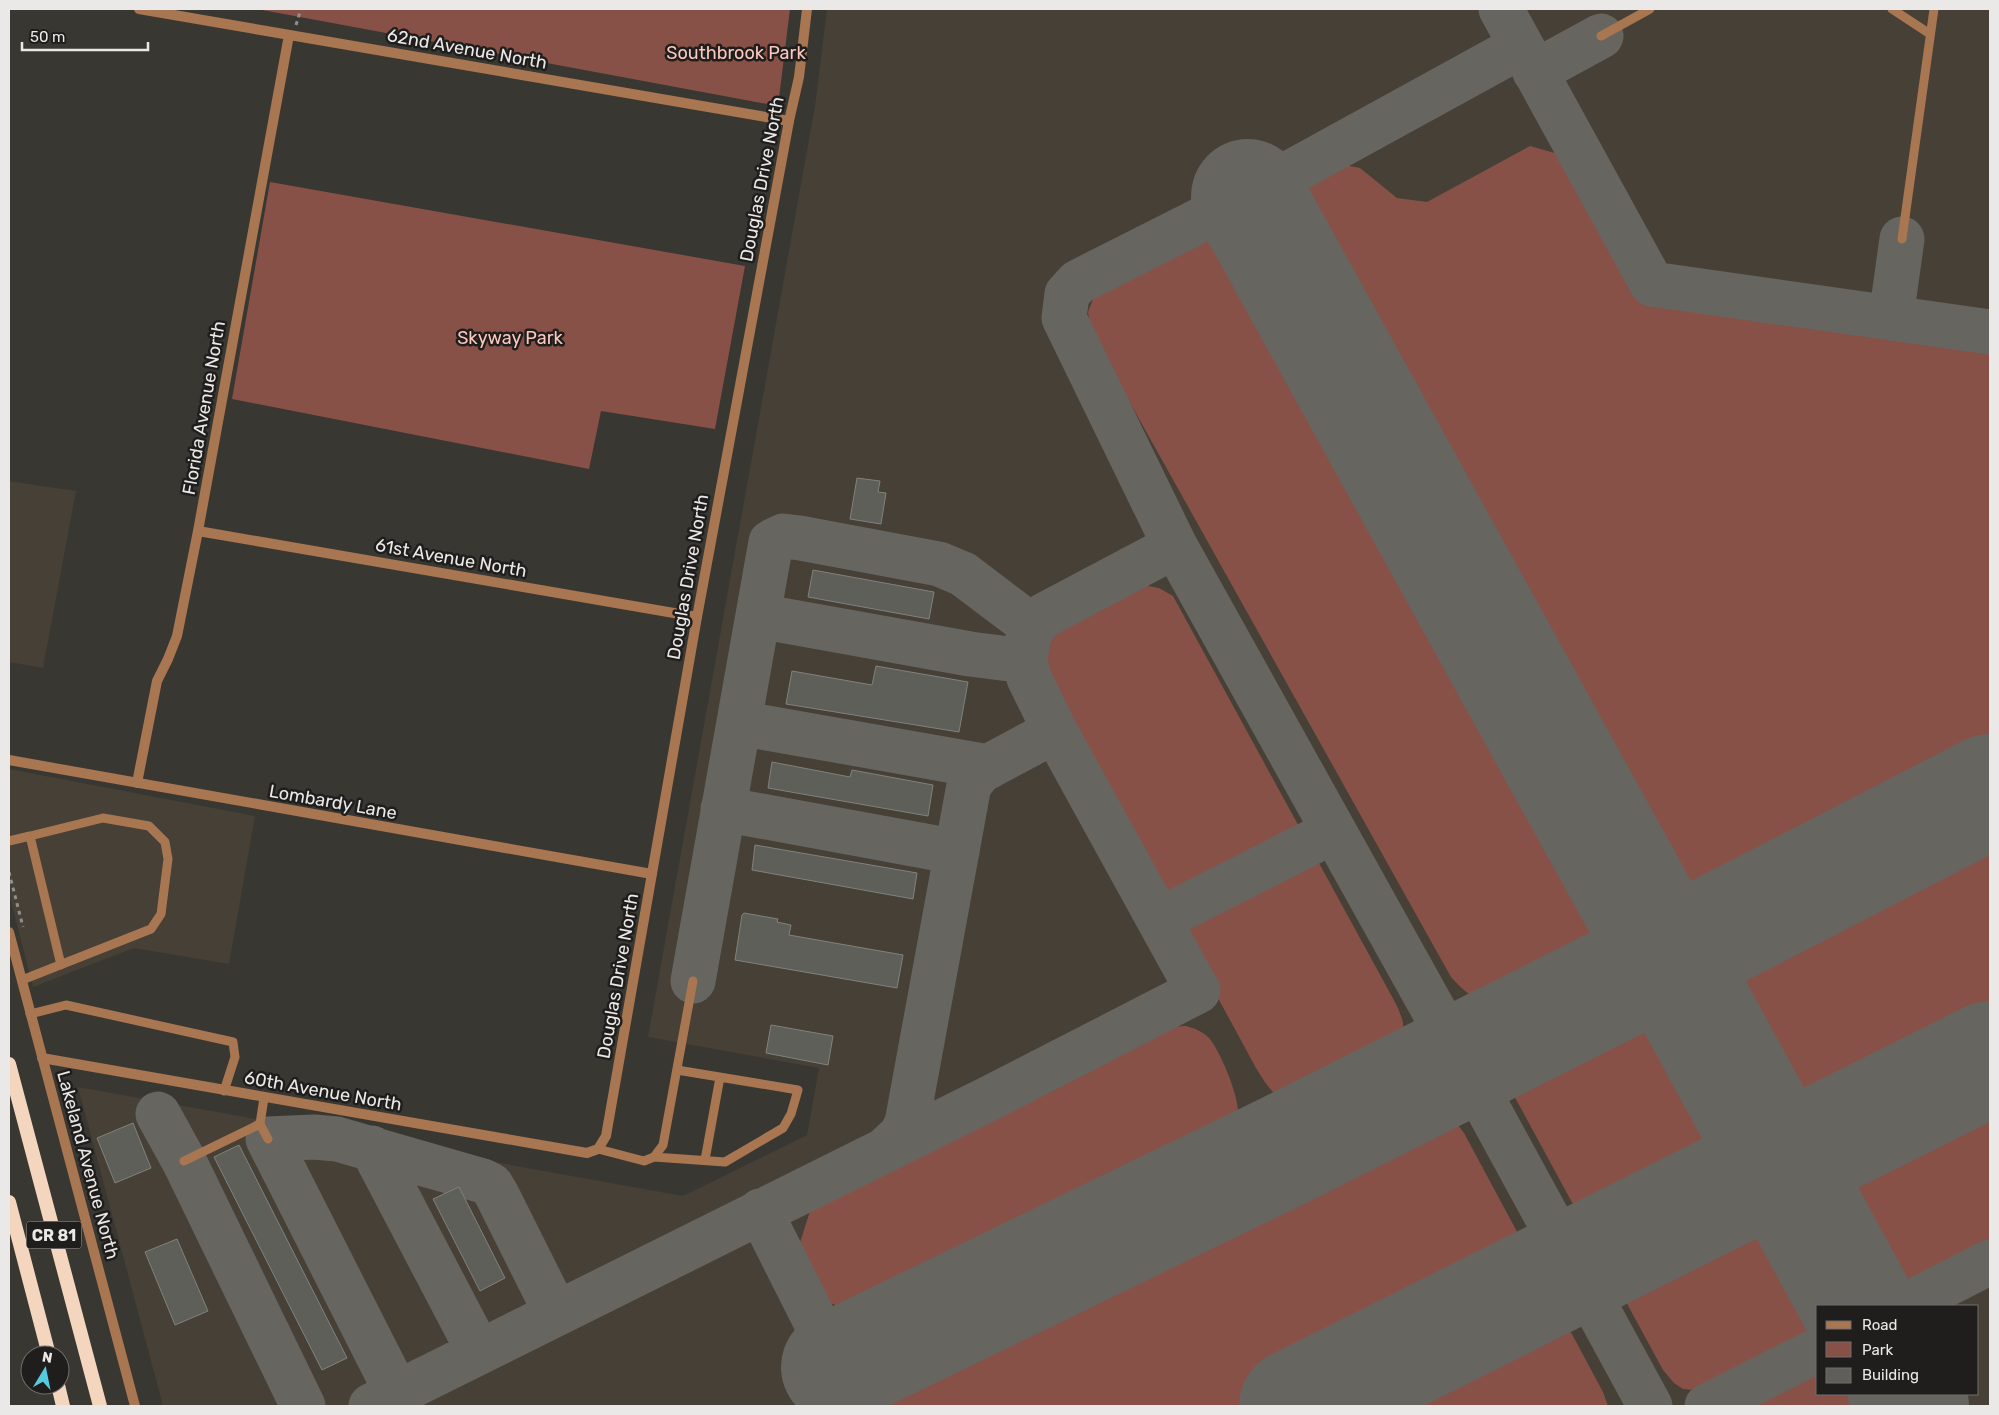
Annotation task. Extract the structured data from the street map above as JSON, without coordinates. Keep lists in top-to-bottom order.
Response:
{
  "streets": {
    "highway": ["CR 81"],
    "street": [
      "62nd Avenue North",
      "Douglas Drive North",
      "Florida Avenue North",
      "61st Avenue North",
      "Lombardy Lane",
      "60th Avenue North",
      "Lakeland Avenue North"
    ]
  },
  "crossings": [
    ["62nd Avenue North", "Douglas Drive North"],
    ["62nd Avenue North", "Florida Avenue North"],
    ["Douglas Drive North", "61st Avenue North"],
    ["Douglas Drive North", "Lombardy Lane"],
    ["Douglas Drive North", "60th Avenue North"],
    ["Florida Avenue North", "61st Avenue North"],
    ["Florida Avenue North", "Lombardy Lane"],
    ["60th Avenue North", "Lakeland Avenue North"]
  ],
  "parks": ["Southbrook Park", "Skyway Park"],
  "legend": ["Road", "Park", "Building"],
  "scale_bar": "50 m",
  "north": "top"
}
